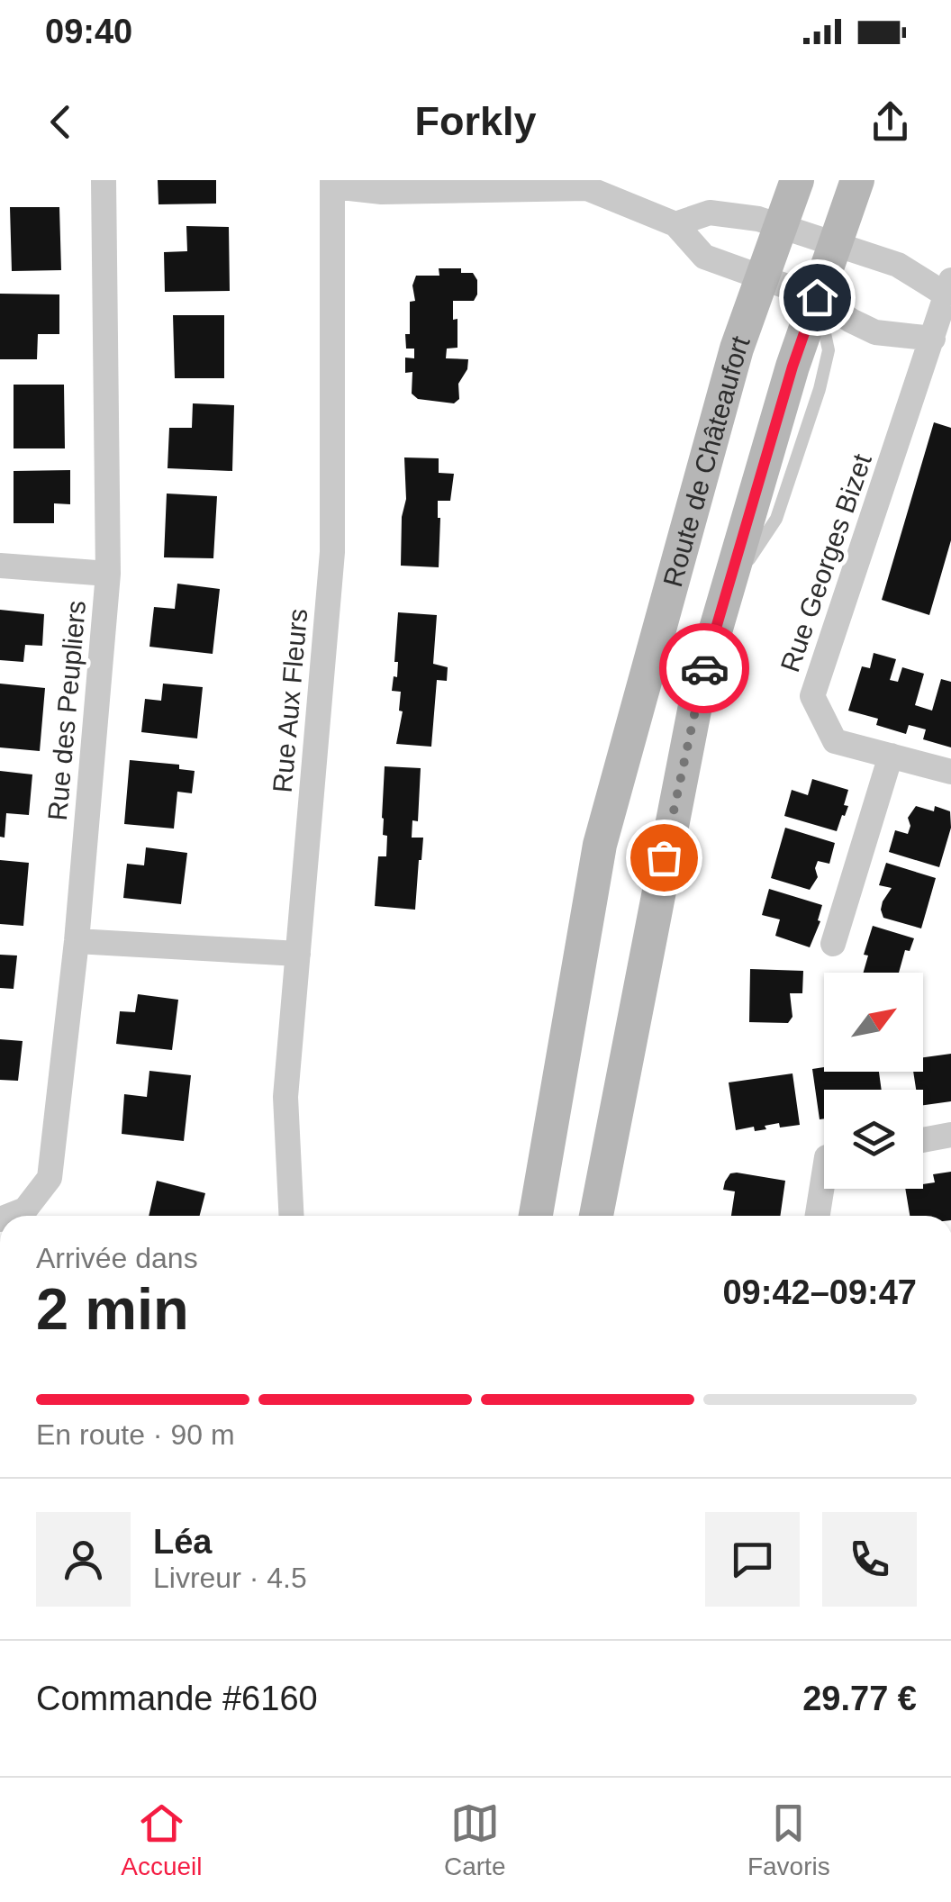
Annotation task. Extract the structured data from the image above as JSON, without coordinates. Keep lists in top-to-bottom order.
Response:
{
  "streets": {
    "main road": ["Route de Châteaufort"],
    "street": ["Rue Georges Bizet", "Rue Aux Fleurs", "Rue des Peupliers"]
  },
  "north": "top right",
  "page": {
    "status": "09:40",
    "header": "Forkly",
    "heading": ["2 min", "Arrivée dans", "09:42–09:47"],
    "panel": [
      "Léa",
      "Livreur · 4.5",
      "Commande #6160",
      "29.77 €"
    ],
    "bar": "En route · 90 m",
    "tabs": ["Accueil", "Carte", "Favoris"]
  }
}
